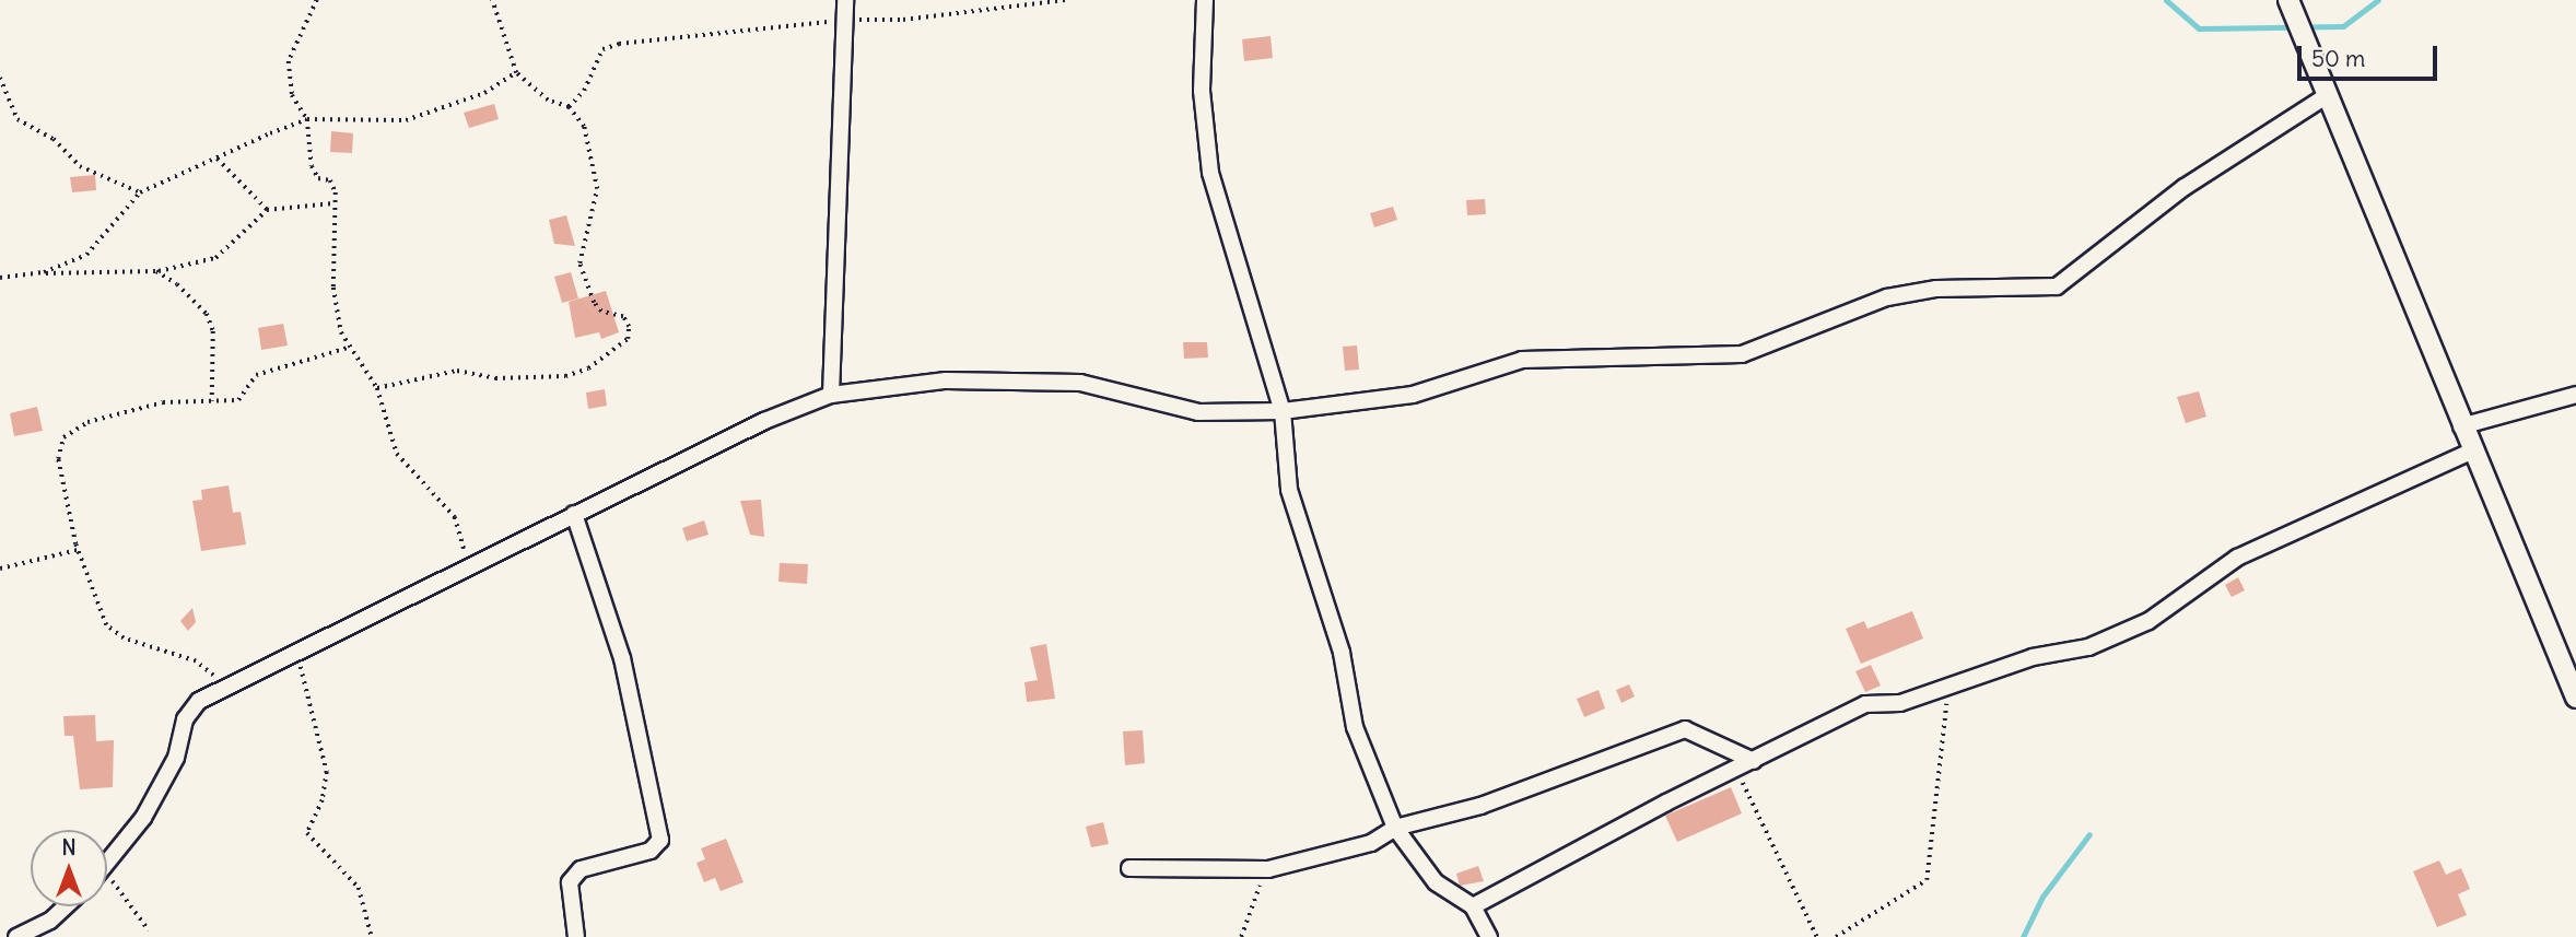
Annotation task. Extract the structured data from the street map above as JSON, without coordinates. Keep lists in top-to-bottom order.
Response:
{
  "scale_bar": "50 m",
  "north": "top"
}
